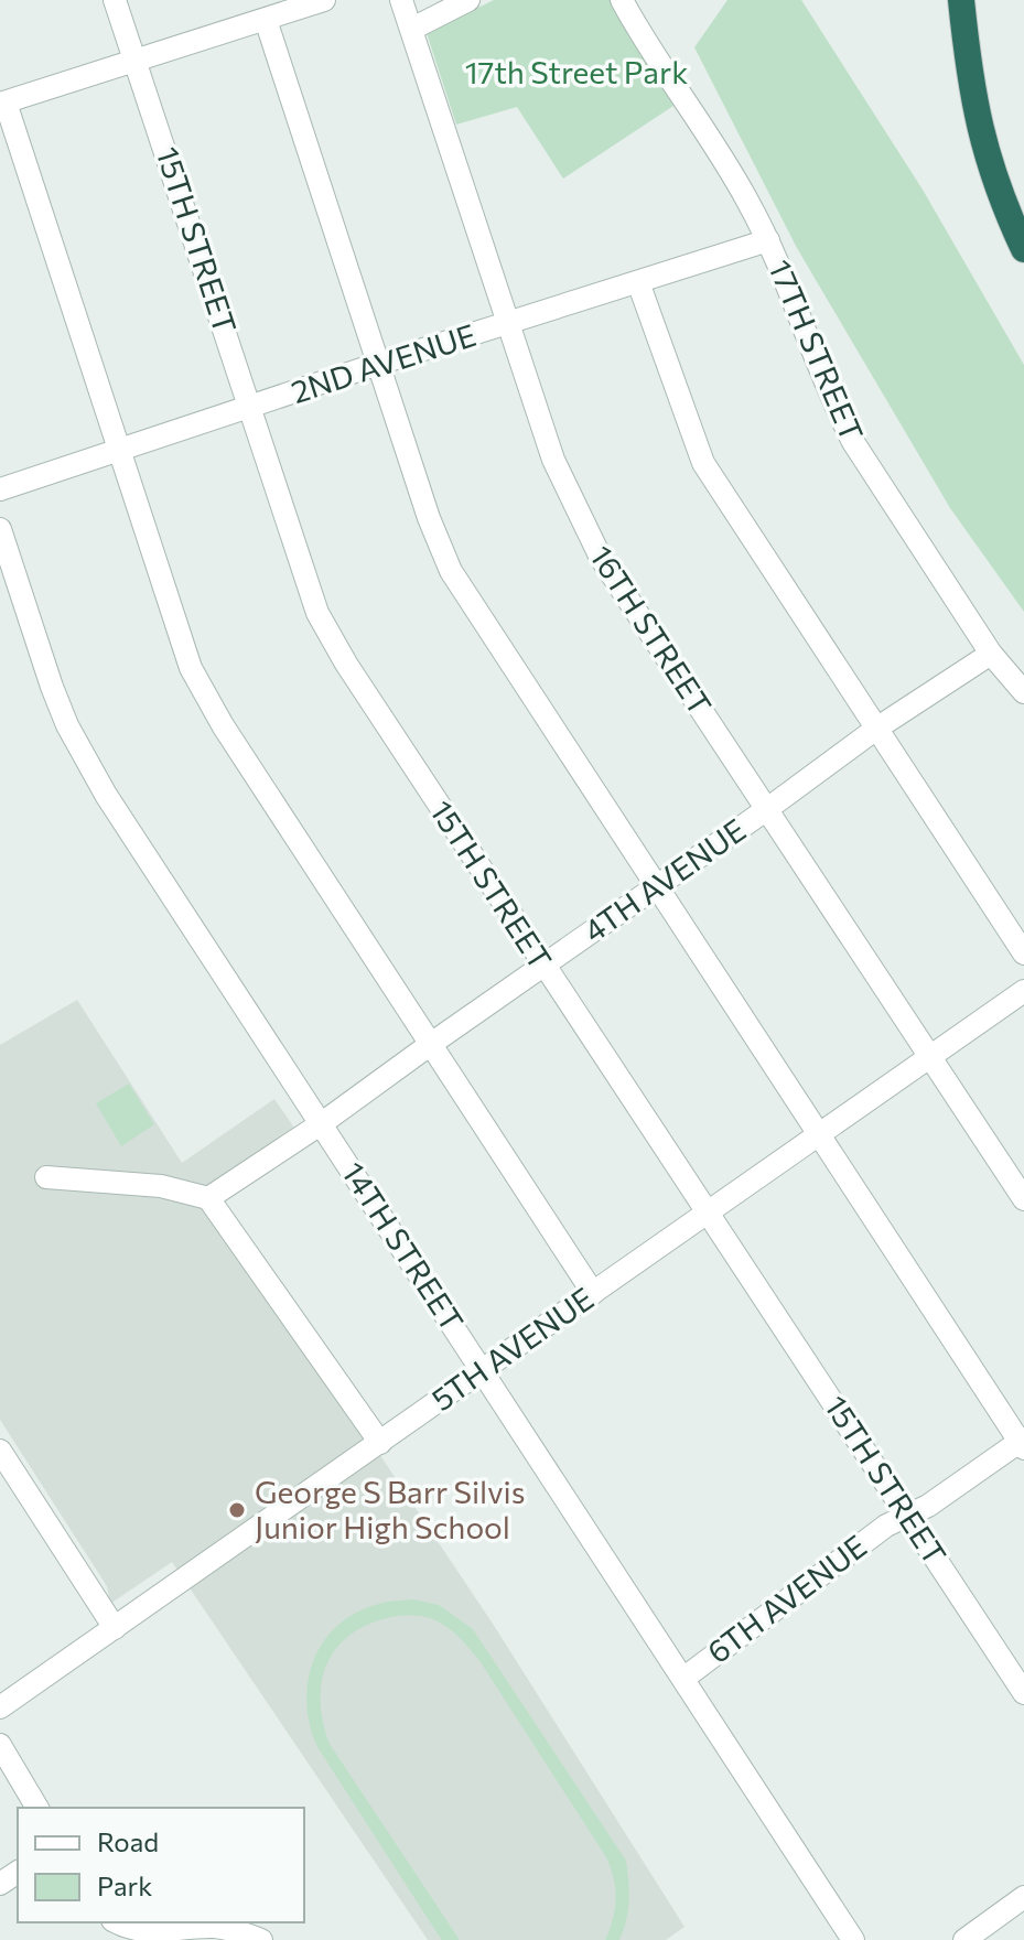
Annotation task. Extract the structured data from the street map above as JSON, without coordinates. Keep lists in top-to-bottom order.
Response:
{
  "streets": {
    "street": [
      "15TH STREET",
      "17TH STREET",
      "2ND AVENUE",
      "16TH STREET",
      "4TH AVENUE",
      "14TH STREET",
      "5TH AVENUE",
      "6TH AVENUE"
    ]
  },
  "crossings": [
    ["15TH STREET", "2ND AVENUE"],
    ["15TH STREET", "4TH AVENUE"],
    ["15TH STREET", "5TH AVENUE"],
    ["15TH STREET", "6TH AVENUE"],
    ["17TH STREET", "2ND AVENUE"],
    ["17TH STREET", "4TH AVENUE"],
    ["2ND AVENUE", "16TH STREET"],
    ["16TH STREET", "4TH AVENUE"],
    ["16TH STREET", "5TH AVENUE"],
    ["4TH AVENUE", "14TH STREET"],
    ["14TH STREET", "5TH AVENUE"],
    ["14TH STREET", "6TH AVENUE"]
  ],
  "parks": ["17th Street Park"],
  "places": ["George S Barr Silvis Junior High School"],
  "legend": ["Road", "Park"]
}
